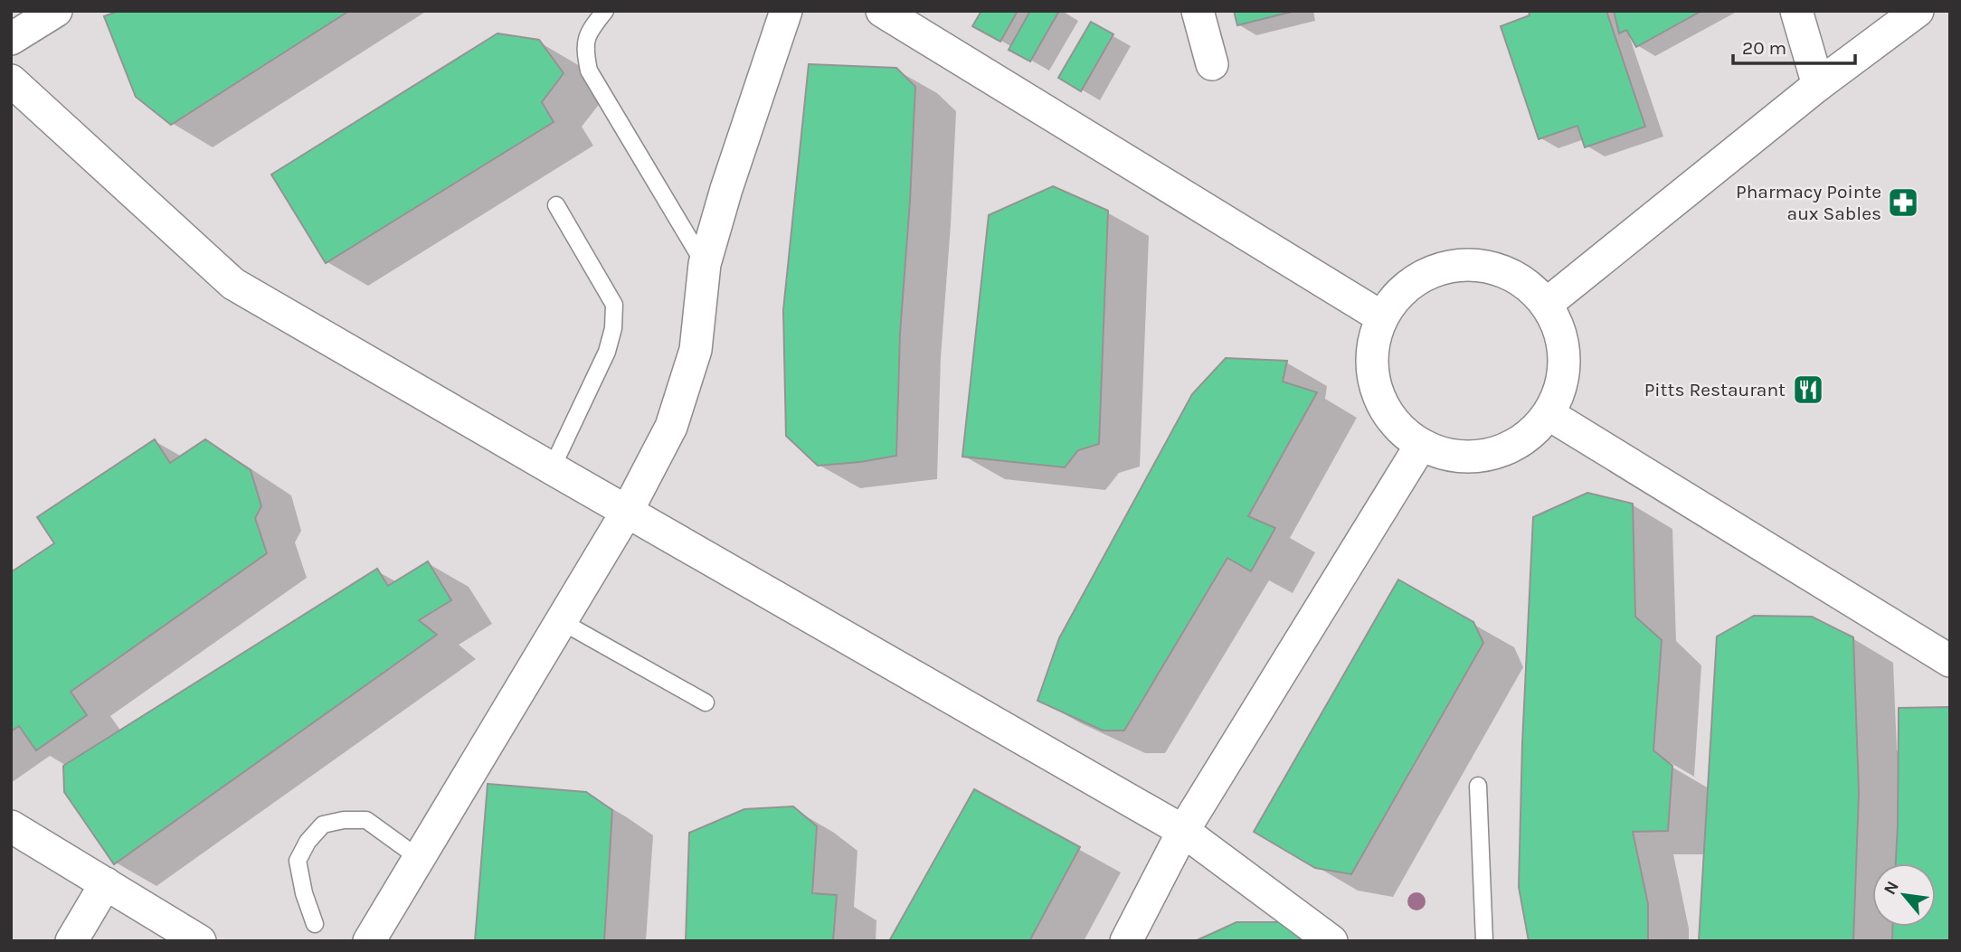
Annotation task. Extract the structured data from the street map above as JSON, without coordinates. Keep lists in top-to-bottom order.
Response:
{
  "places": {
    "pharmacy": ["Pharmacy Pointe aux Sables"],
    "restaurant": ["Pitts Restaurant"]
  },
  "scale_bar": "20 m",
  "north": "top left"
}
